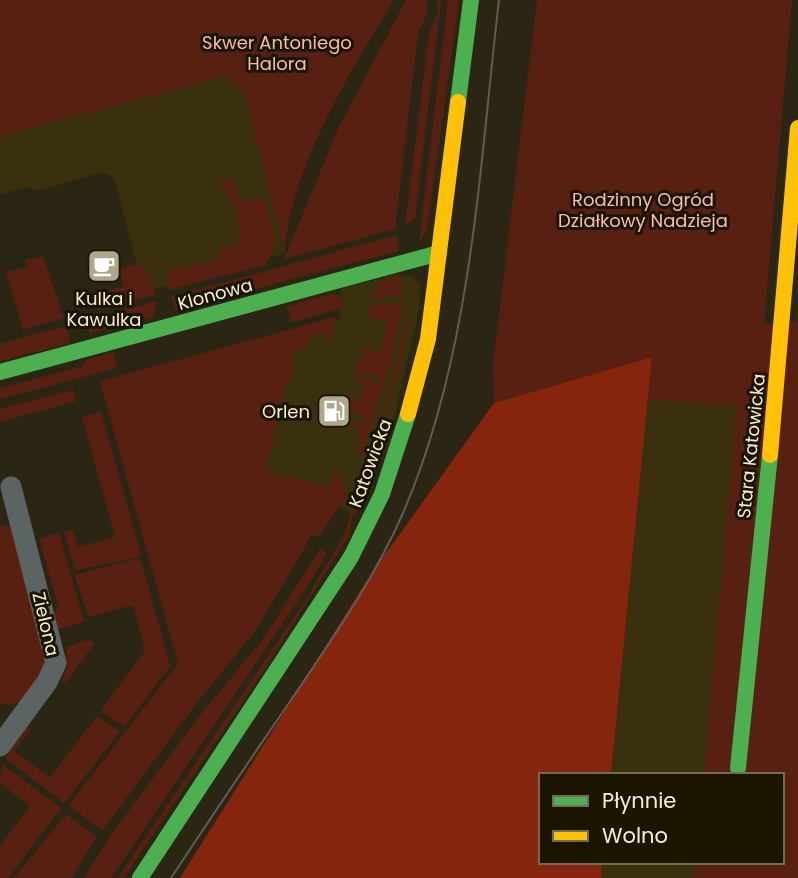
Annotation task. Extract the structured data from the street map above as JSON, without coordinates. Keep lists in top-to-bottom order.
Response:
{
  "streets": {
    "street": [
      "Klonowa",
      "Stara Katowicka",
      "Katowicka",
      "Zielona"
    ]
  },
  "crossings": [
    ["Klonowa", "Katowicka"]
  ],
  "parks": ["Skwer Antoniego Halora", "Rodzinny Ogród Działkowy Nadzieja"],
  "places": {
    "cafe": ["Kulka i Kawulka"],
    "fuel station": ["Orlen"]
  },
  "legend": ["Płynnie", "Wolno"]
}
